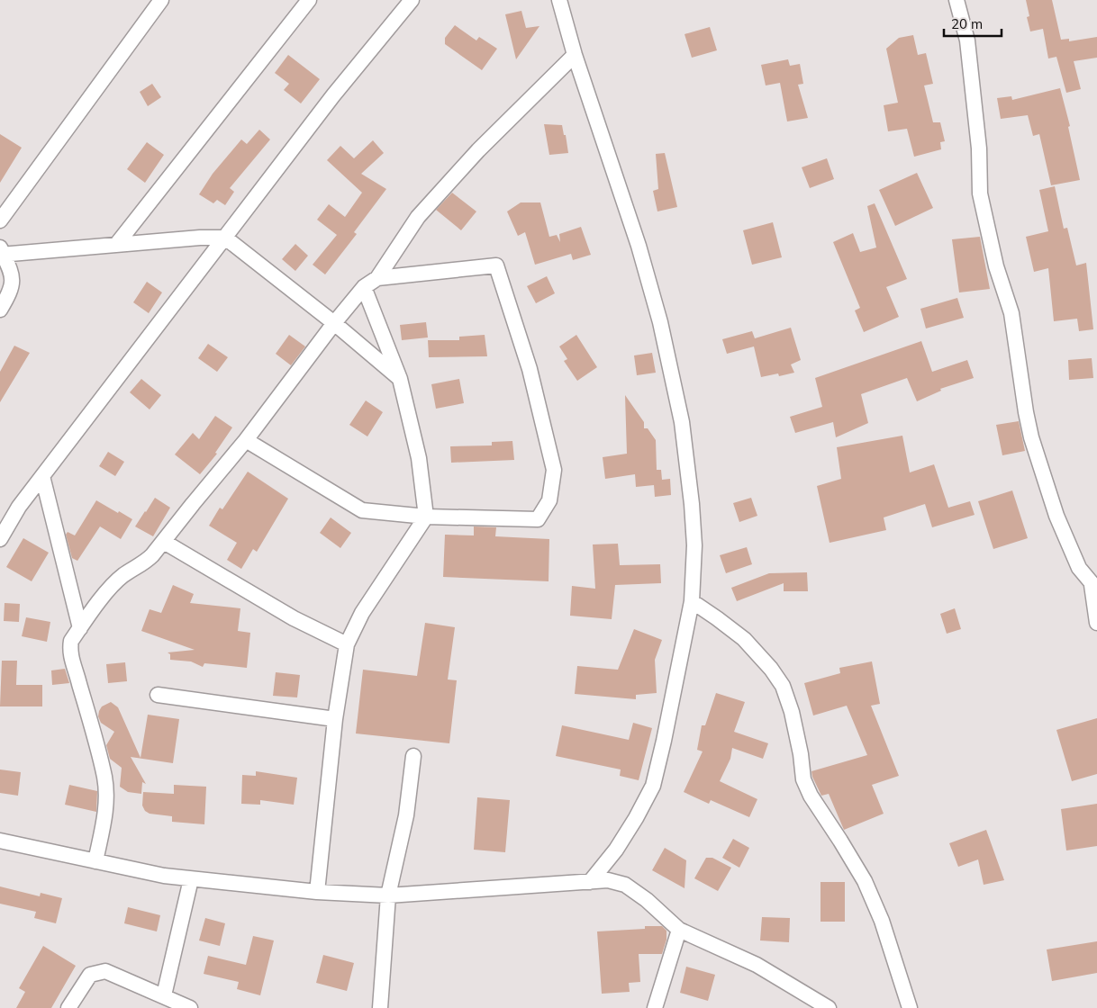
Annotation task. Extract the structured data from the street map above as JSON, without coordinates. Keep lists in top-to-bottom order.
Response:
{
  "scale_bar": "20 m"
}
